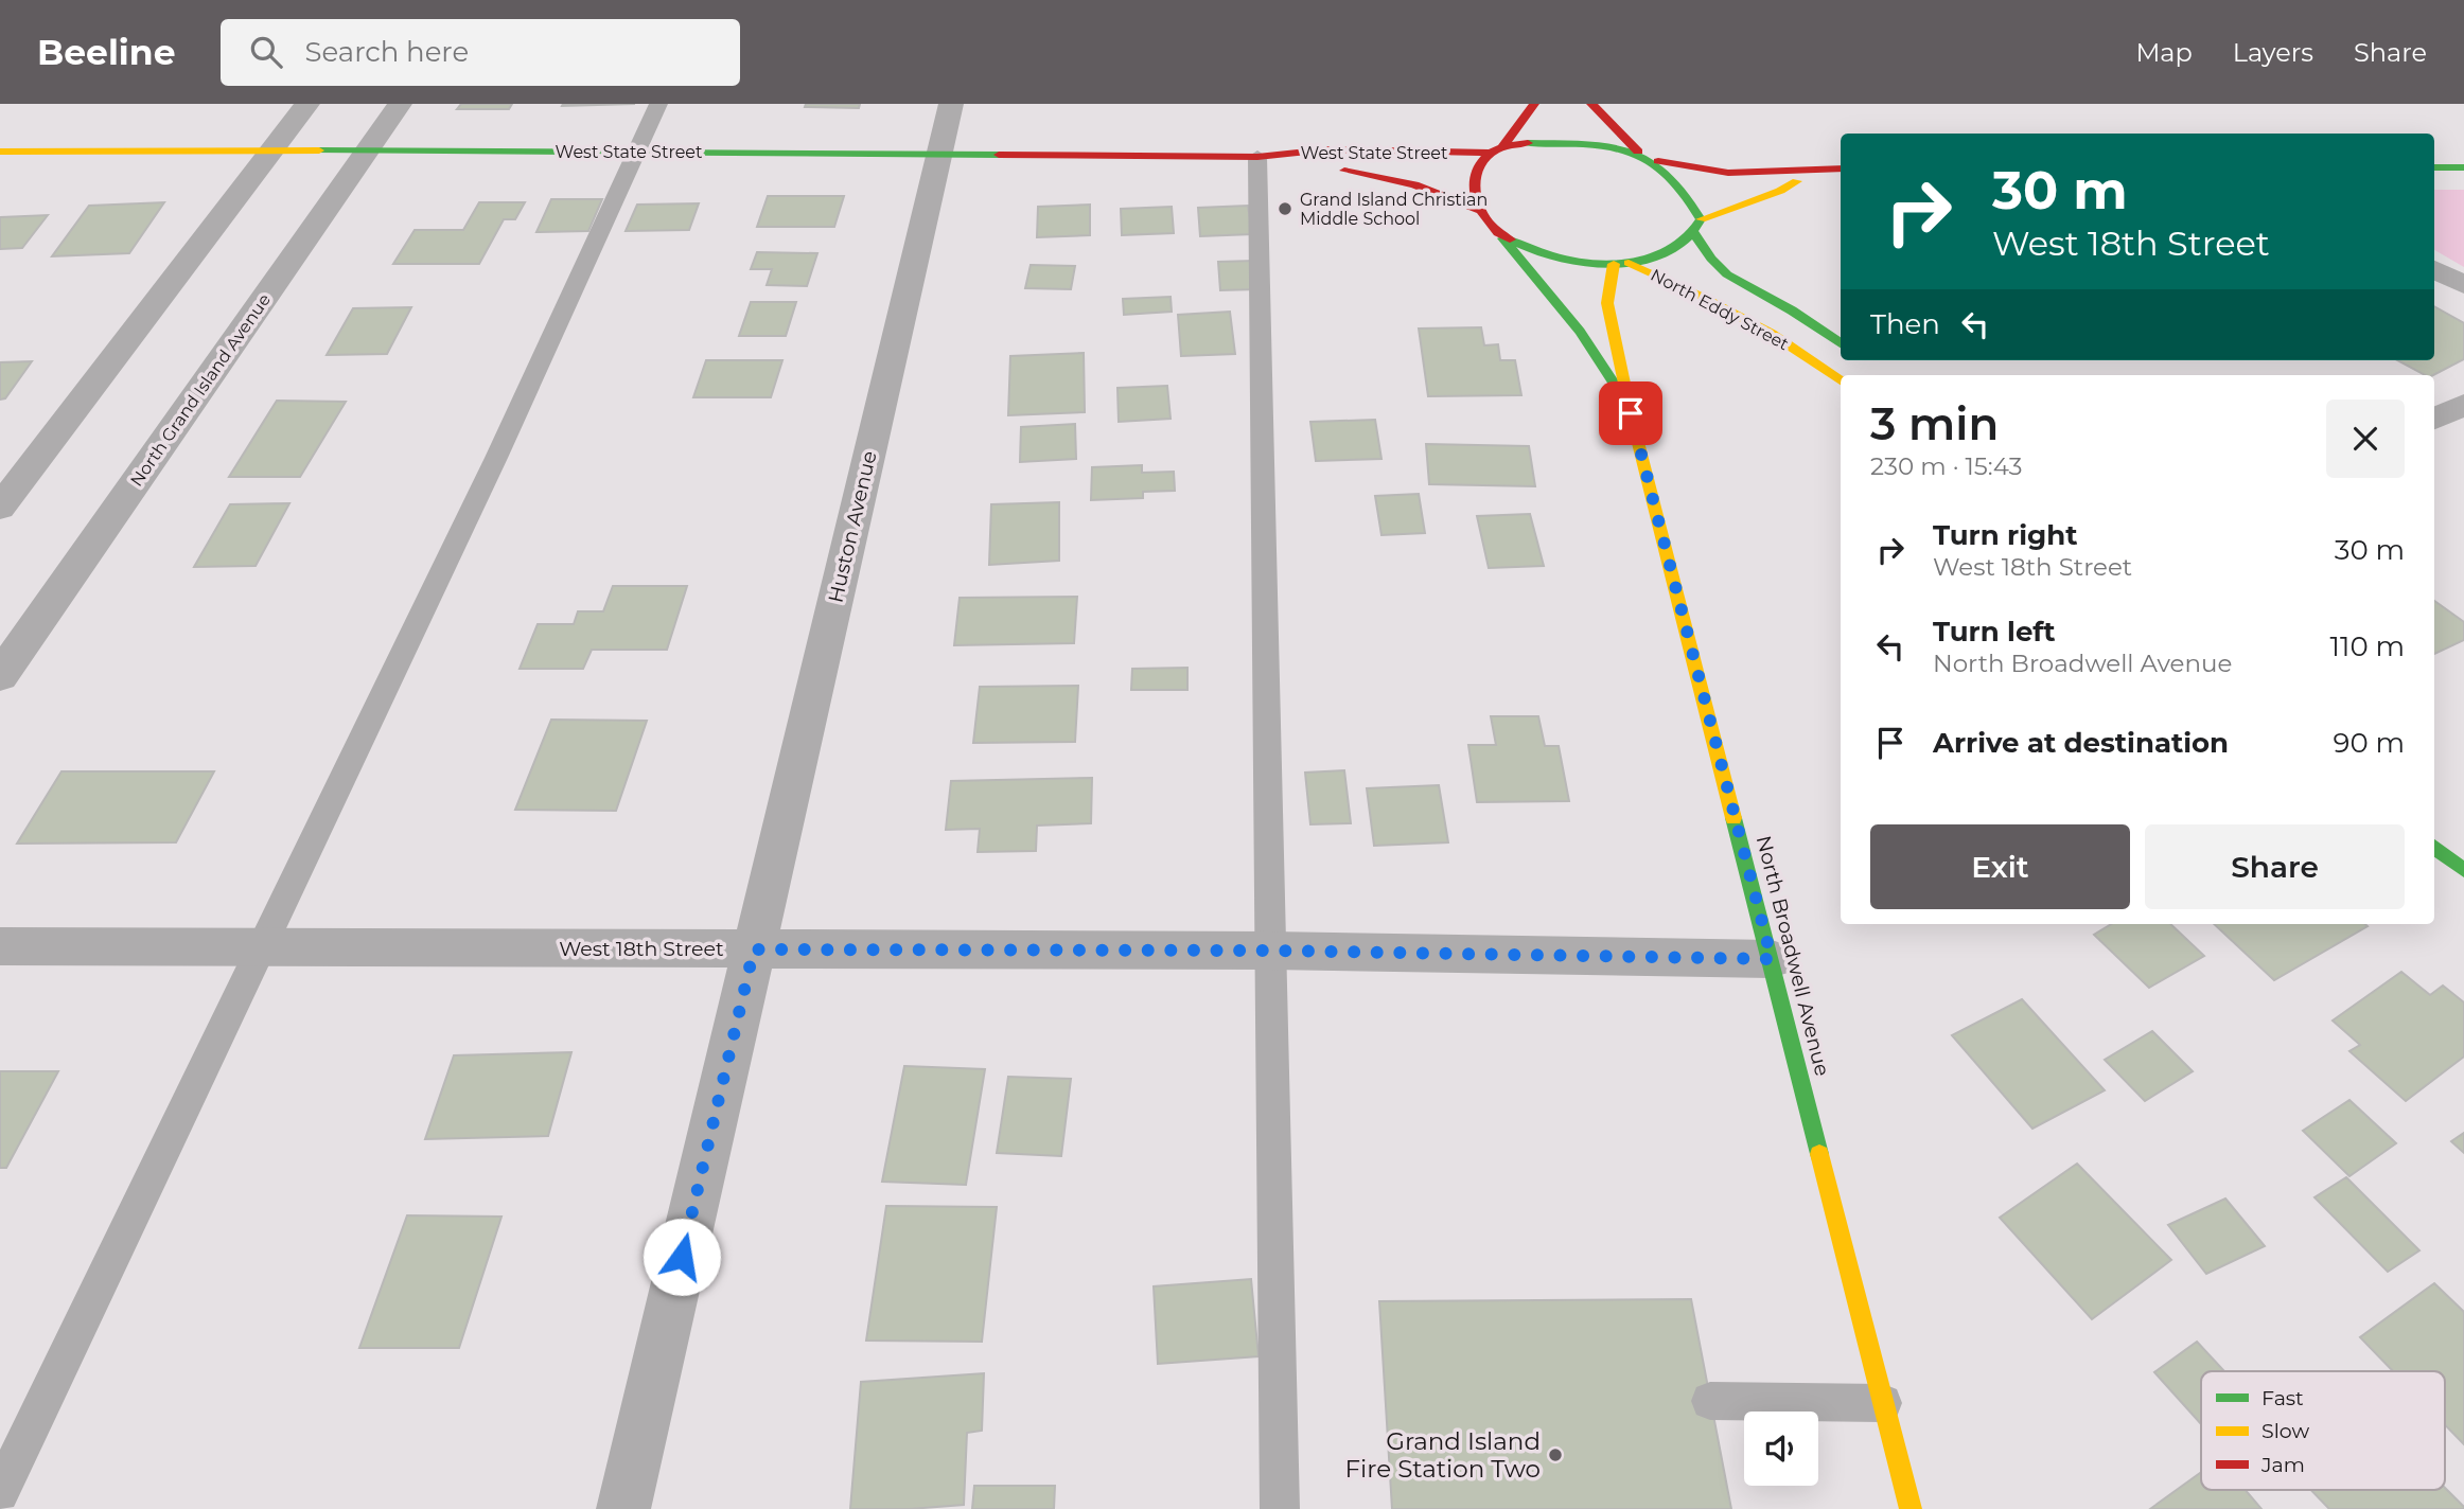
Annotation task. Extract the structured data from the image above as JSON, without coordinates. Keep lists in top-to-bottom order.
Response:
{
  "streets": {
    "main road": ["West State Street", "North Eddy Street", "North Broadwell Avenue"],
    "street": ["North Grand Island Avenue", "Huston Avenue", "West 18th Street"]
  },
  "crossings": [
    ["West State Street", "North Grand Island Avenue"],
    ["West State Street", "Huston Avenue"],
    ["West State Street", "North Broadwell Avenue"],
    ["North Eddy Street", "North Broadwell Avenue"],
    ["Huston Avenue", "West 18th Street"],
    ["West 18th Street", "North Broadwell Avenue"]
  ],
  "places": ["Grand Island Christian Middle School", "Grand Island Fire Station Two"],
  "legend": ["Fast", "Slow", "Jam"],
  "page": {
    "header": "Beeline",
    "search": "Search here",
    "nav": ["Map", "Layers", "Share"],
    "turn": ["30 m", "West 18th Street"],
    "then": "Then",
    "heading": ["3 min", "230 m · 15:43"],
    "list": [
      {
        "name": "Turn right",
        "note": "West 18th Street",
        "value": "30 m"
      },
      {
        "name": "Turn left",
        "note": "North Broadwell Avenue",
        "value": "110 m"
      },
      {
        "name": "Arrive at destination",
        "value": "90 m"
      }
    ],
    "buttons": ["Exit", "Share"]
  }
}
